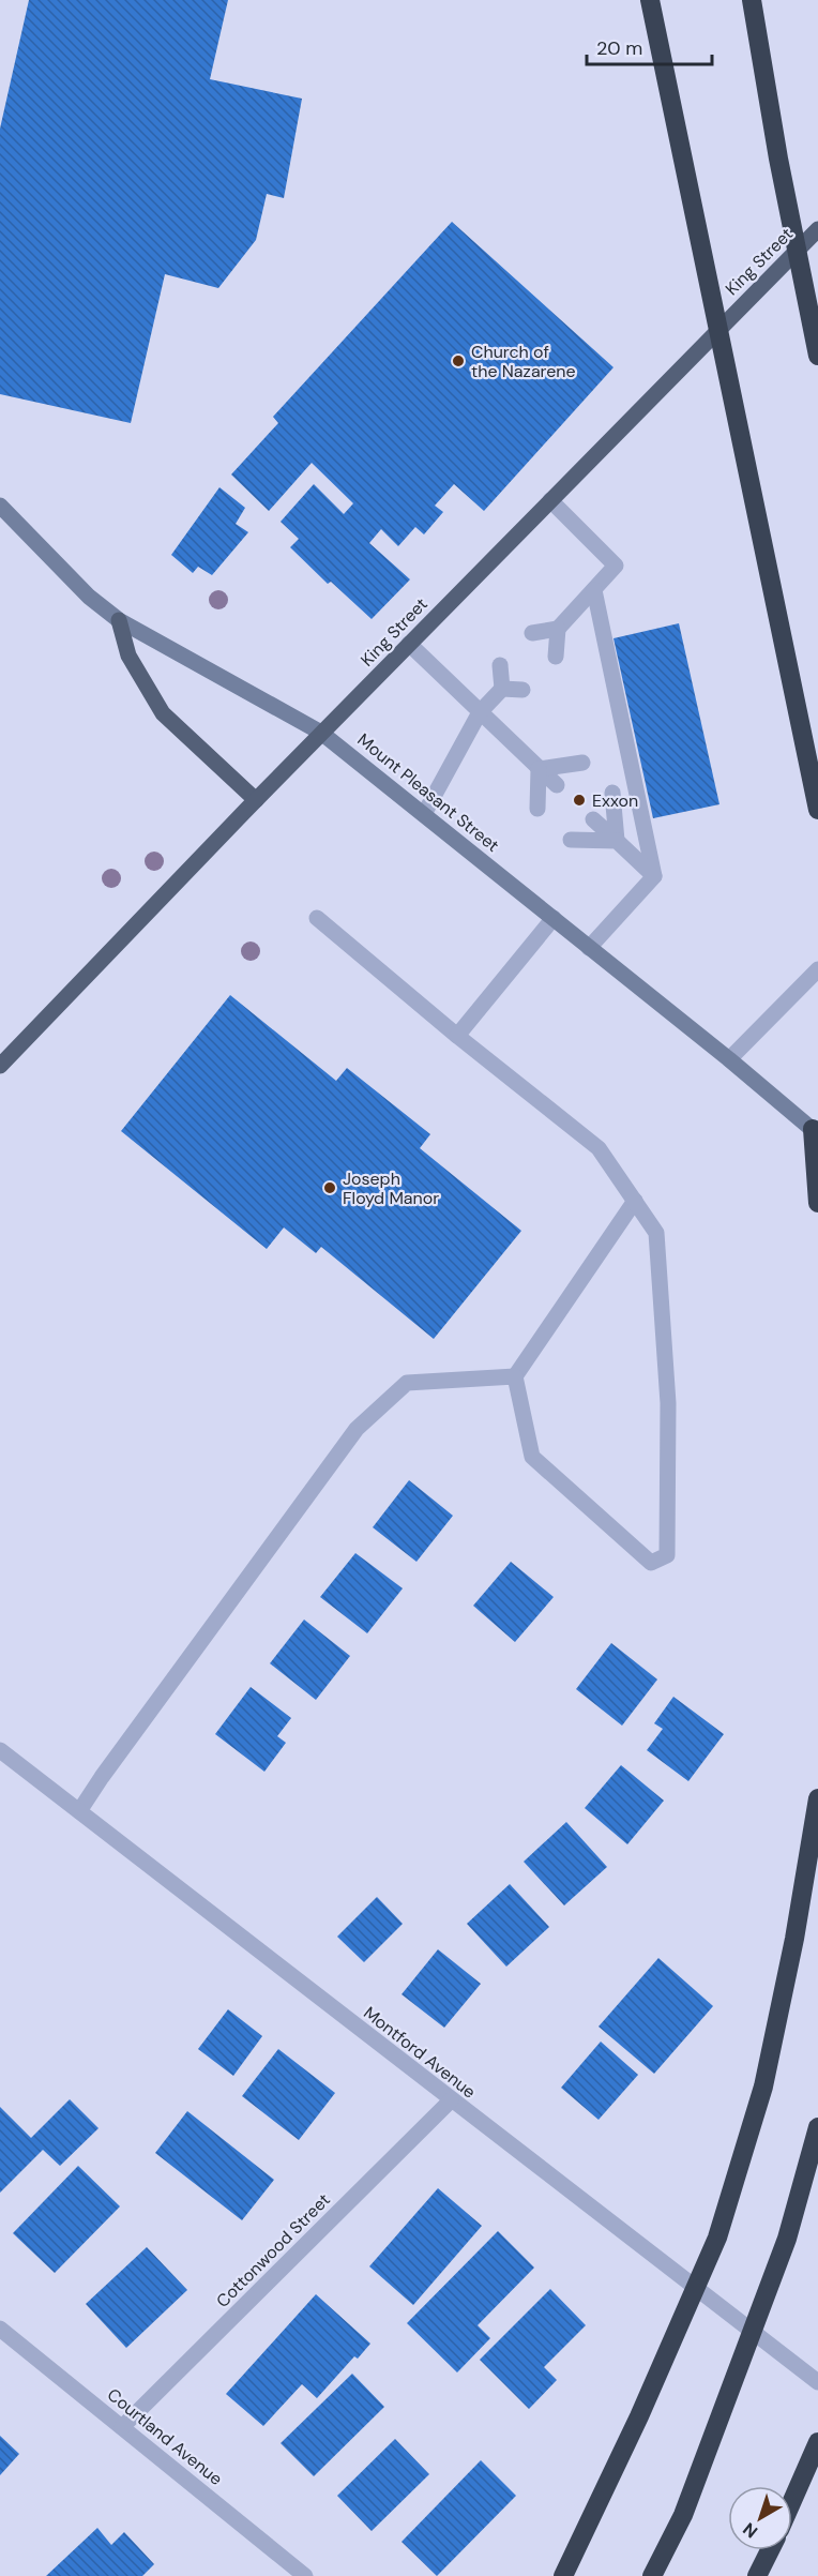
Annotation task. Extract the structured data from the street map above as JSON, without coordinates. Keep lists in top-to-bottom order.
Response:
{
  "streets": {
    "main road": ["King Street", "Mount Pleasant Street"],
    "street": ["Montford Avenue", "Cottonwood Street", "Courtland Avenue"]
  },
  "crossings": [
    ["King Street", "Mount Pleasant Street"],
    ["Montford Avenue", "Cottonwood Street"],
    ["Cottonwood Street", "Courtland Avenue"]
  ],
  "places": ["Church of the Nazarene", "Exxon", "Joseph Floyd Manor"],
  "scale_bar": "20 m",
  "north": "bottom left"
}
